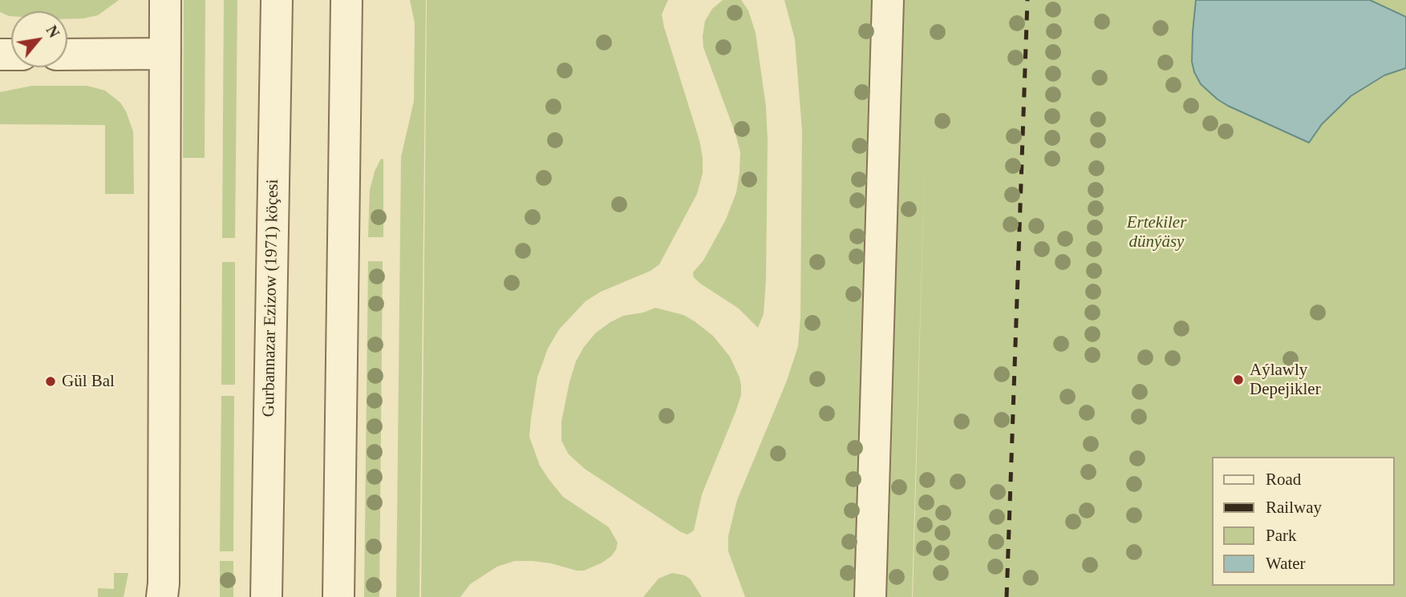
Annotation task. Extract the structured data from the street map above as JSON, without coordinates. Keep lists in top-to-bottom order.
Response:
{
  "streets": {
    "street": ["Gurbannazar Ezizow (1971) köçesi"]
  },
  "parks": ["Ertekiler dünýäsy"],
  "places": ["Aýlawly Depejikler", "Gül Bal"],
  "legend": [
    "Road",
    "Railway",
    "Park",
    "Water"
  ],
  "north": "top right"
}
